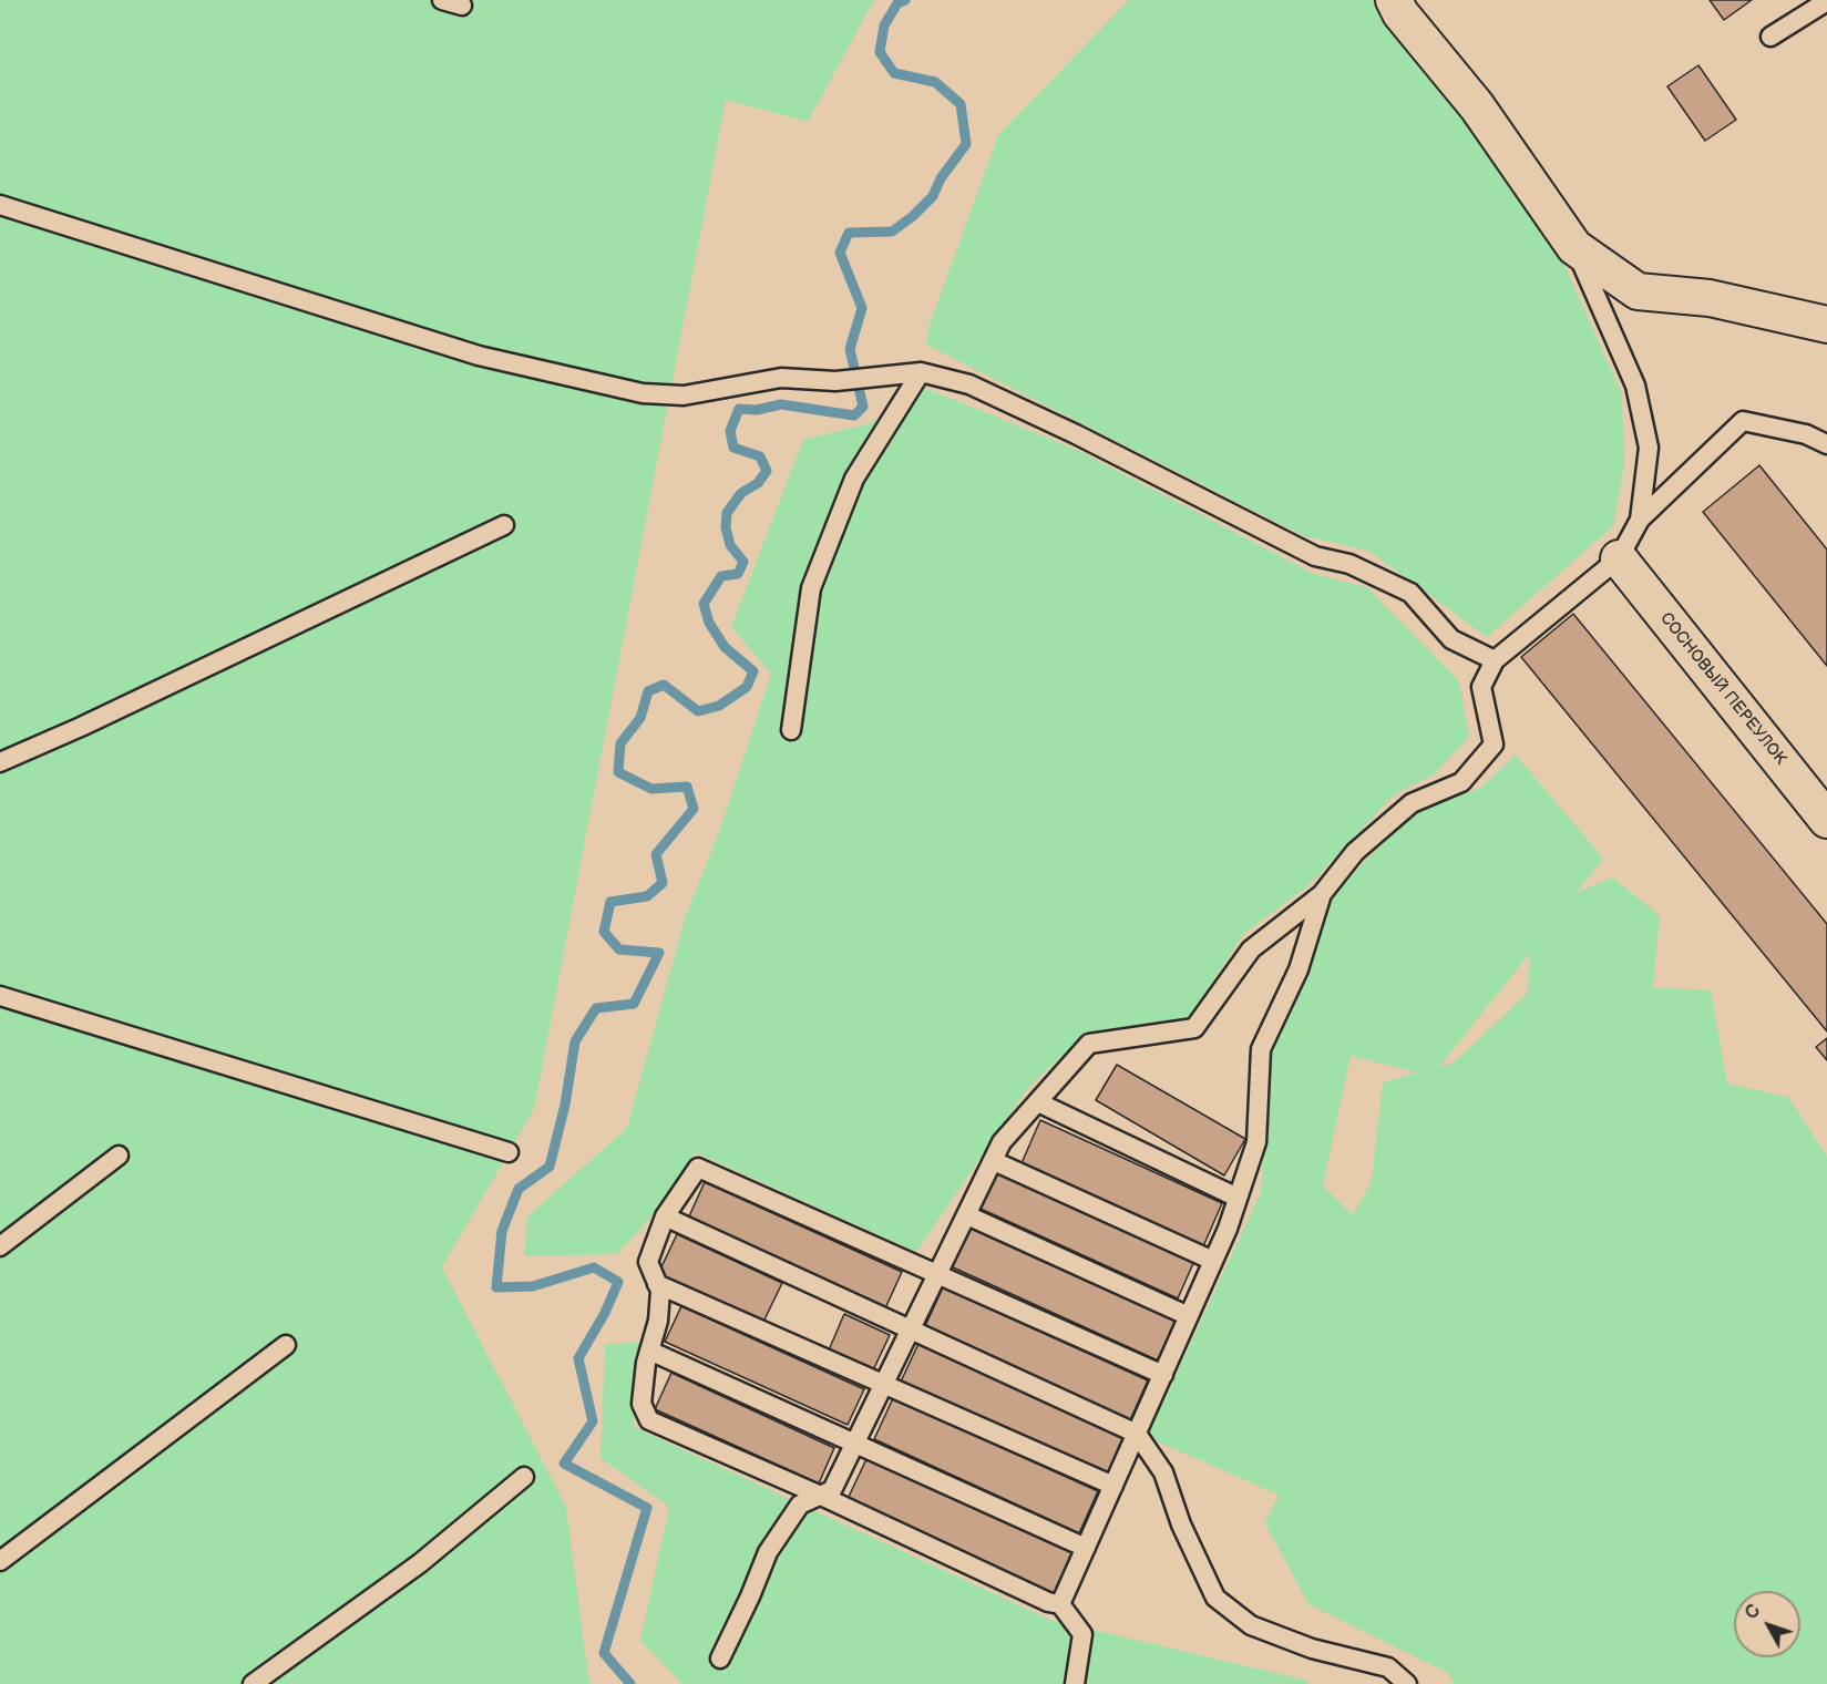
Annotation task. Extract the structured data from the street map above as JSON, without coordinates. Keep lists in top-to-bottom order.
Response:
{
  "streets": {
    "street": ["СОСНОВЫЙ ПЕРЕУЛОК"]
  },
  "north": "top left"
}
